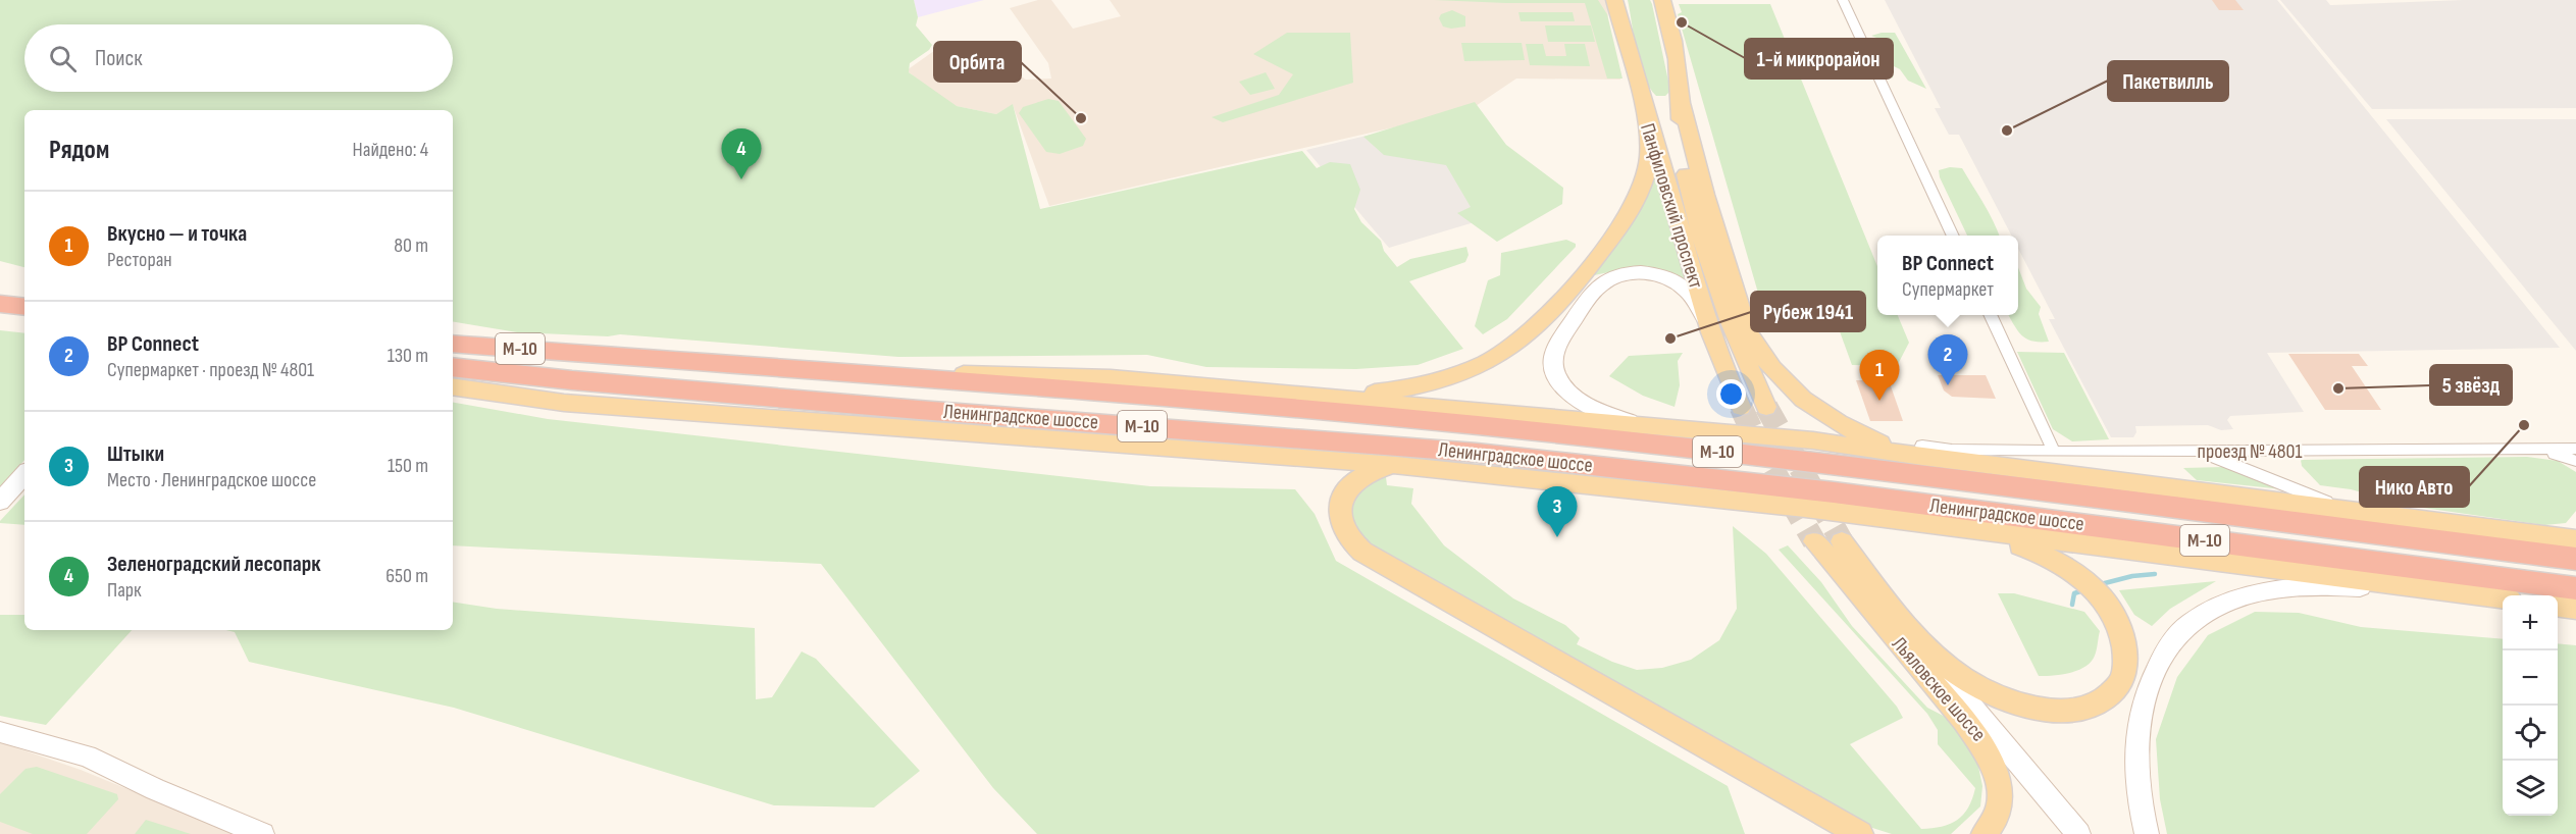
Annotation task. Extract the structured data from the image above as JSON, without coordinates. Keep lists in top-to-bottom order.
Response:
{
  "streets": {
    "highway": ["М-10", "Ленинградское шоссе"],
    "main road": ["Панфиловский проспект", "Льяловское шоссе"],
    "street": ["проезд № 4801"]
  },
  "crossings": [
    ["Ленинградское шоссе", "проезд № 4801"]
  ],
  "places": [
    "1-й микрорайон",
    "Орбита",
    "Пакетвилль",
    "Рубеж 1941",
    "5 звёзд",
    "Нико Авто"
  ],
  "page": {
    "search": "Поиск",
    "heading": ["Рядом", "Найдено: 4"],
    "pins": [
      "4",
      "2",
      "1",
      "3"
    ],
    "list": [
      {
        "mark": "1",
        "name": "Вкусно — и точка",
        "note": "Ресторан",
        "value": "80 m"
      },
      {
        "mark": "2",
        "name": "ВР Connect",
        "note": "Супермаркет · проезд № 4801",
        "value": "130 m"
      },
      {
        "mark": "3",
        "name": "Штыки",
        "note": "Место · Ленинградское шоссе",
        "value": "150 m"
      },
      {
        "mark": "4",
        "name": "Зеленоградский лесопарк",
        "note": "Парк",
        "value": "650 m"
      }
    ],
    "popup": ["ВР Connect", "Супермаркет"],
    "map_buttons": ["+", "−"]
  }
}
